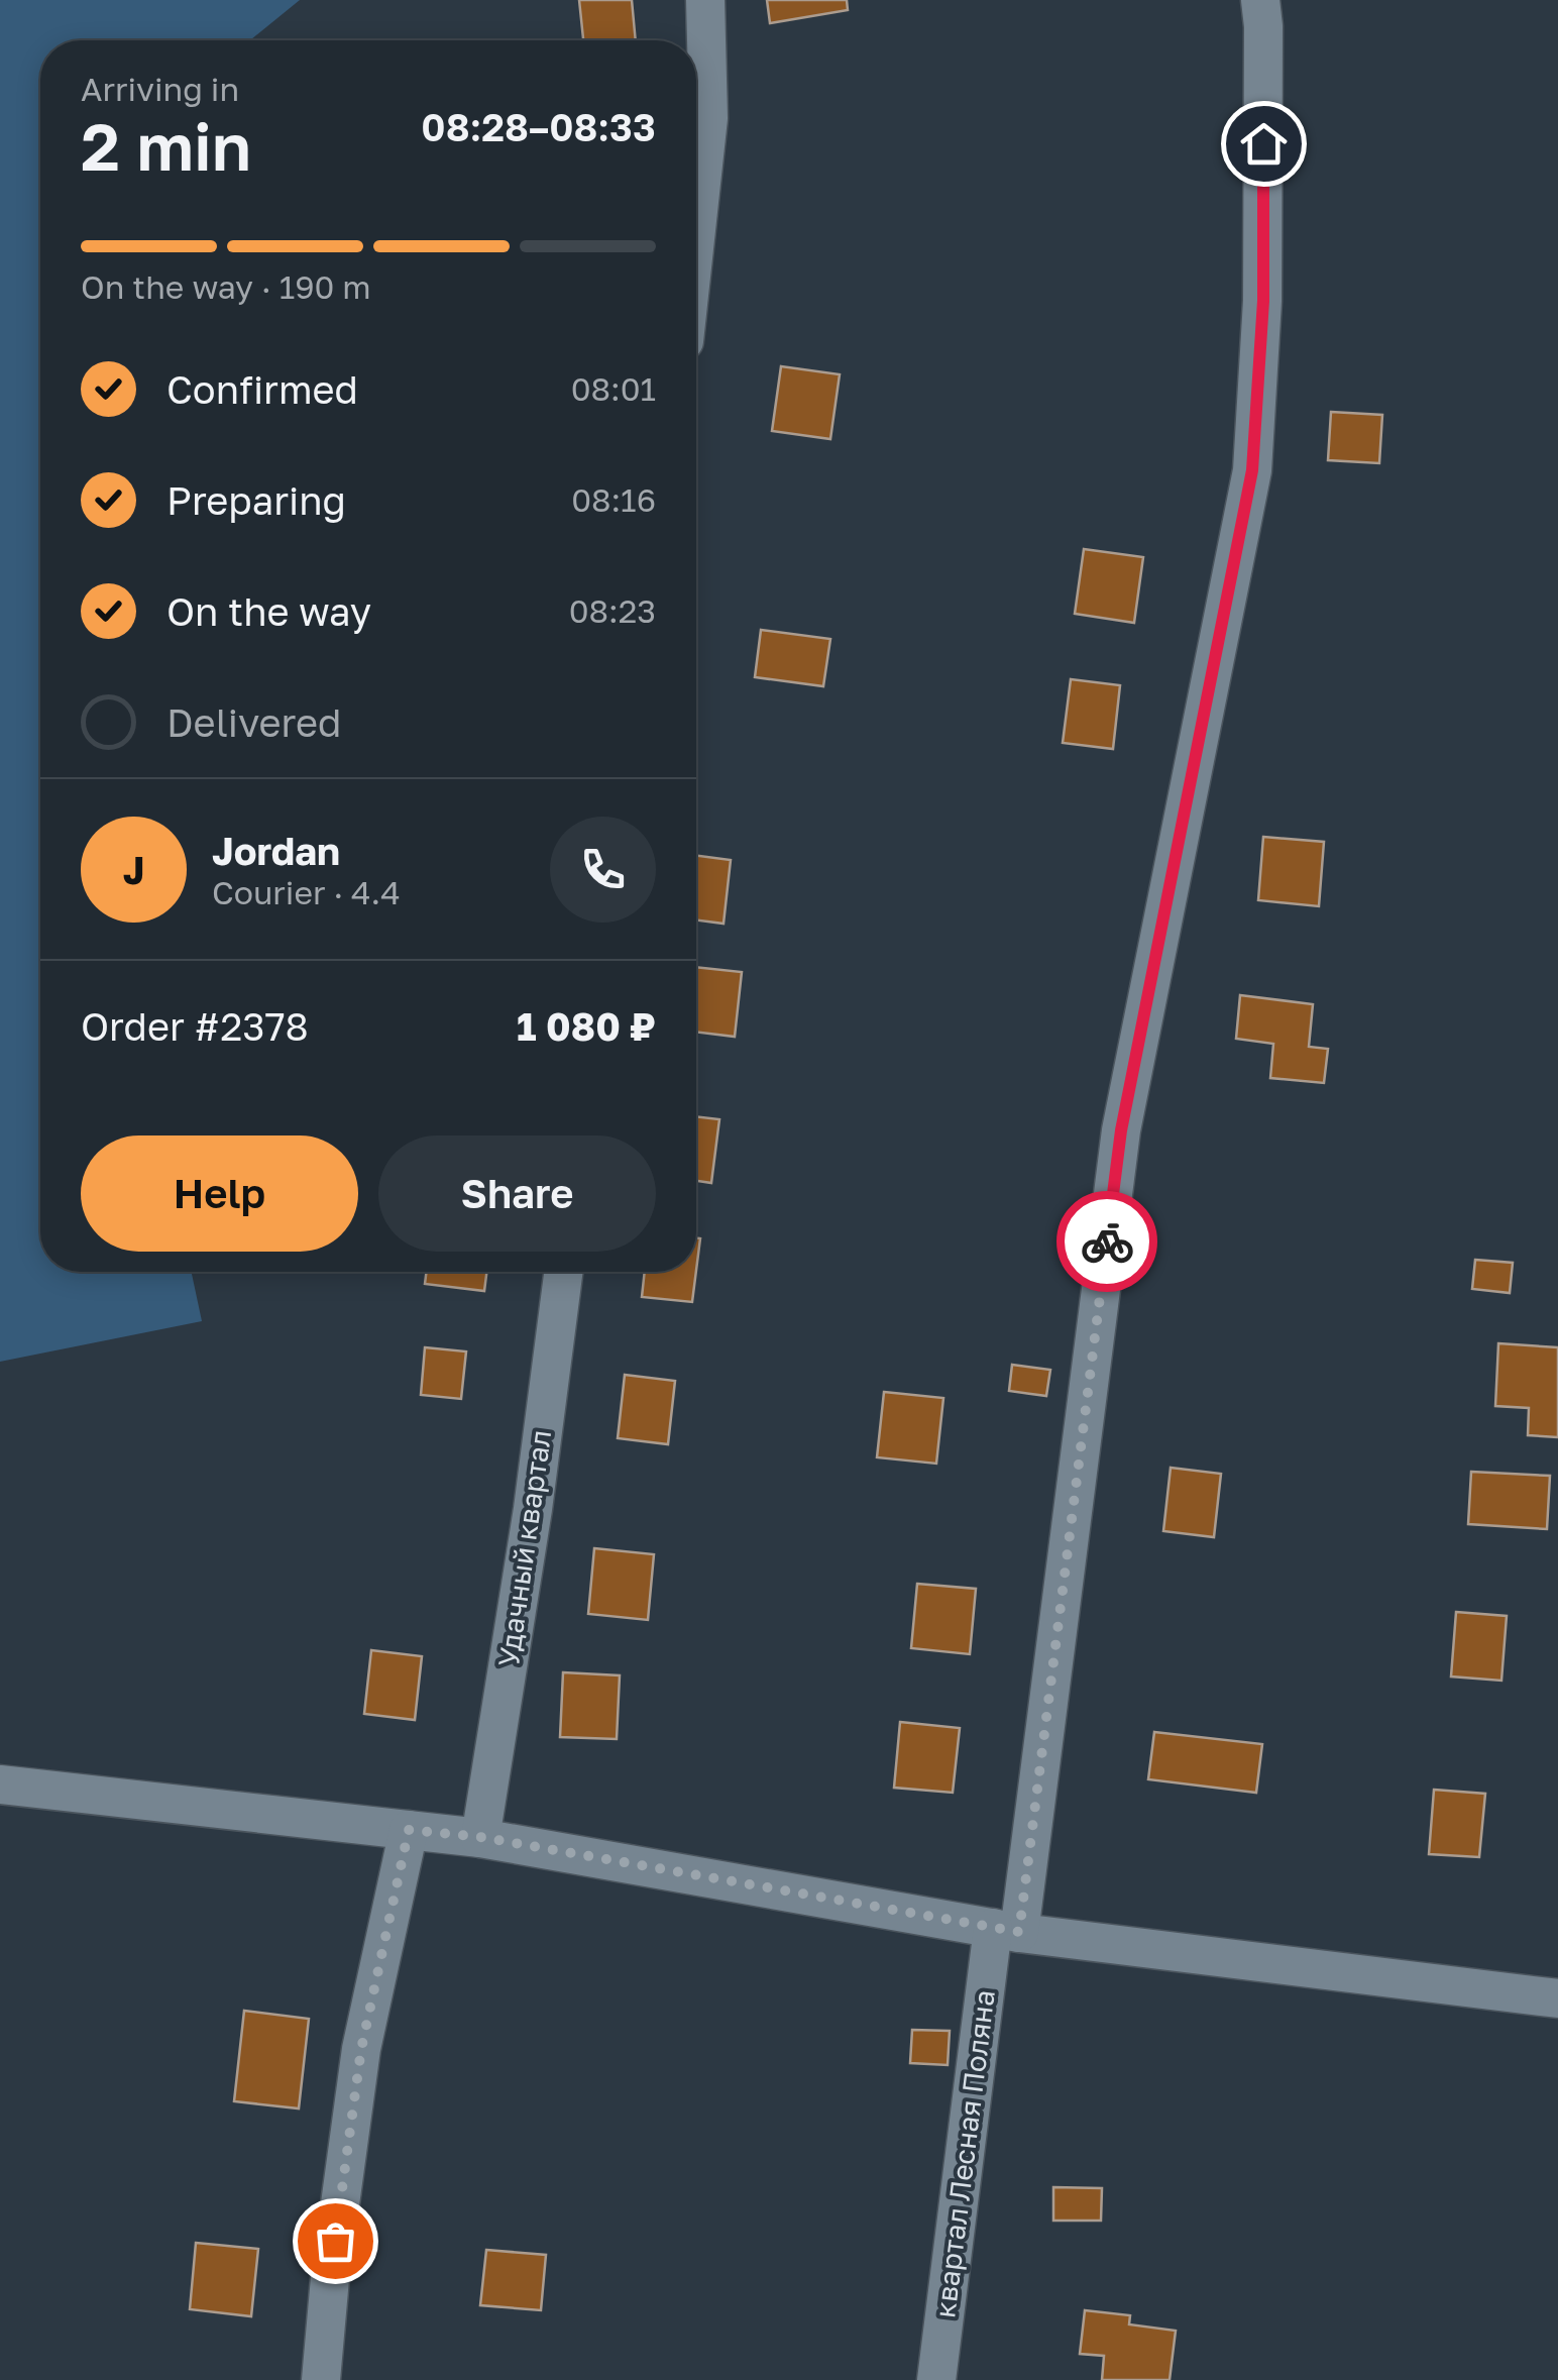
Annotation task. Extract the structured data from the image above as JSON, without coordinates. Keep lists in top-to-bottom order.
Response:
{
  "streets": {
    "street": ["Удачный квартал", "квартал Лесная Поляна"]
  },
  "page": {
    "heading": ["2 min", "Arriving in", "08:28–08:33"],
    "panel": [
      "Jordan",
      "Courier · 4.4",
      "Order #2378",
      "1 080 ₽"
    ],
    "bar": "On the way · 190 m",
    "list": [
      ["Confirmed", "08:01"],
      ["Preparing", "08:16"],
      ["On the way", "08:23"],
      "Delivered"
    ],
    "round": "J",
    "buttons": ["Help", "Share"]
  }
}
